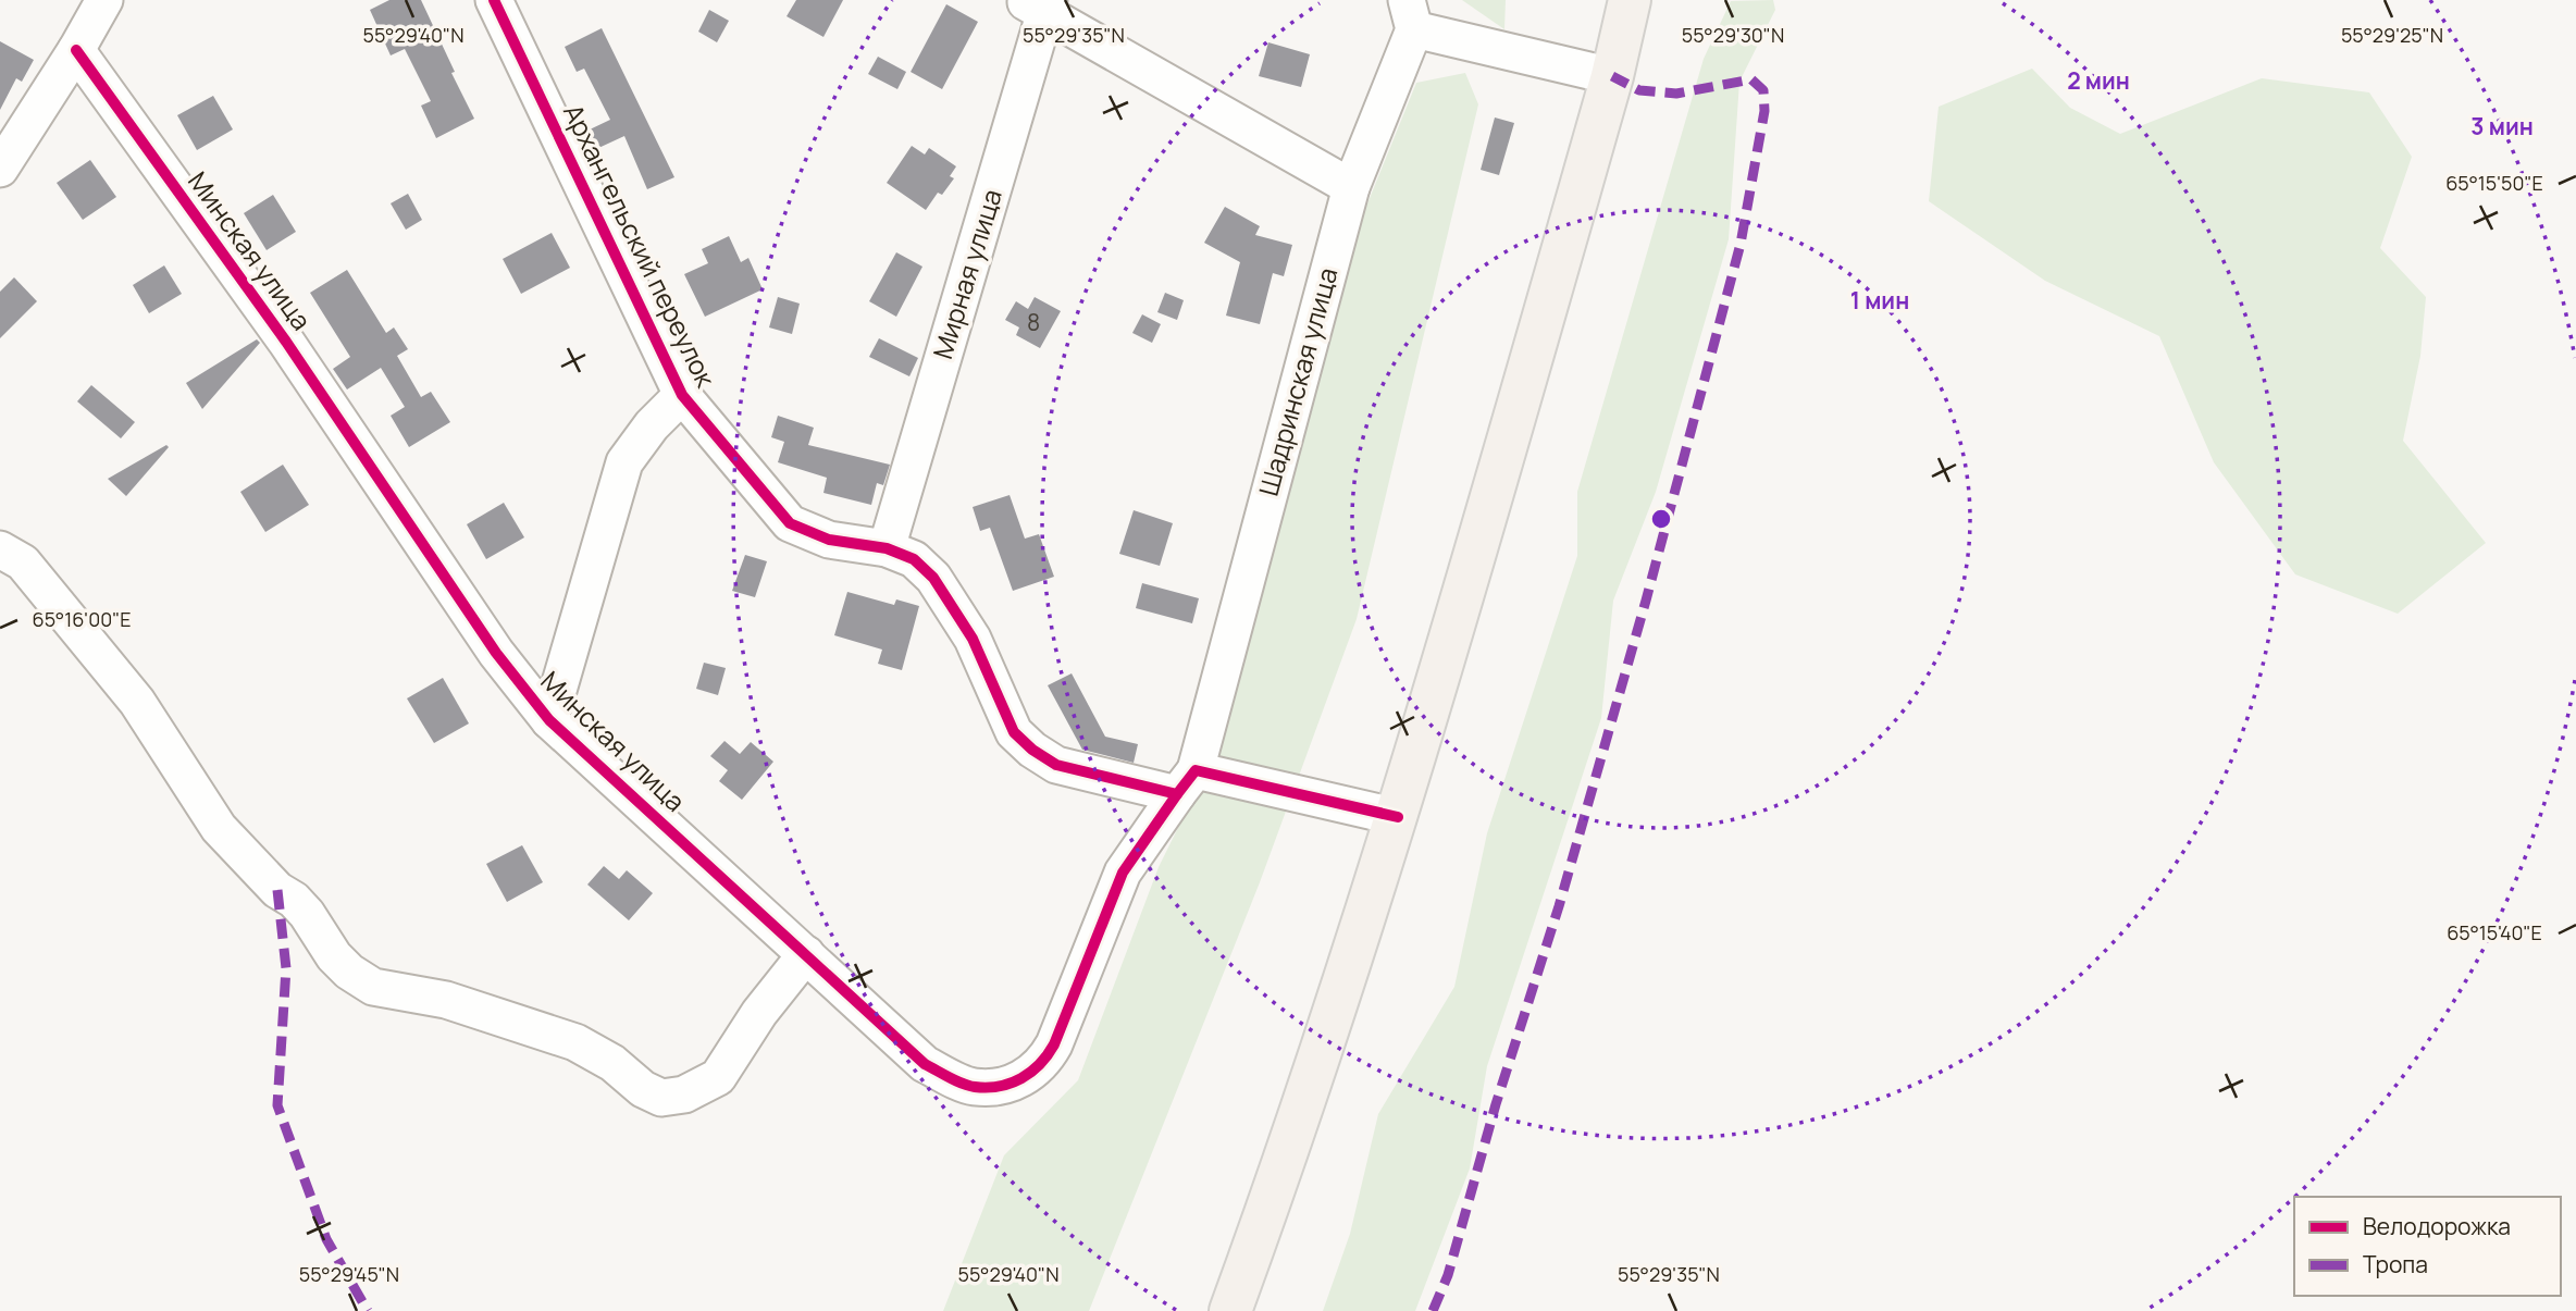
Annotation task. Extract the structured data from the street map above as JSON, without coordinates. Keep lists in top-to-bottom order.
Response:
{
  "streets": {
    "street": [
      "Архангельский переулок",
      "Минская улица",
      "Мирная улица",
      "Шадринская улица"
    ]
  },
  "crossings": [
    ["Архангельский переулок", "Минская улица"],
    ["Архангельский переулок", "Мирная улица"],
    ["Архангельский переулок", "Шадринская улица"],
    ["Минская улица", "Шадринская улица"]
  ],
  "house_numbers": ["8"],
  "legend": ["Велодорожка", "Тропа"],
  "coordinates": [
    "55°29'40\"N",
    "55°29'35\"N",
    "55°29'30\"N",
    "55°29'25\"N",
    "65°15'50\"E",
    "65°16'00\"E",
    "65°15'40\"E",
    "55°29'45\"N"
  ],
  "rings": ["2 мин", "3 мин", "1 мин"]
}
